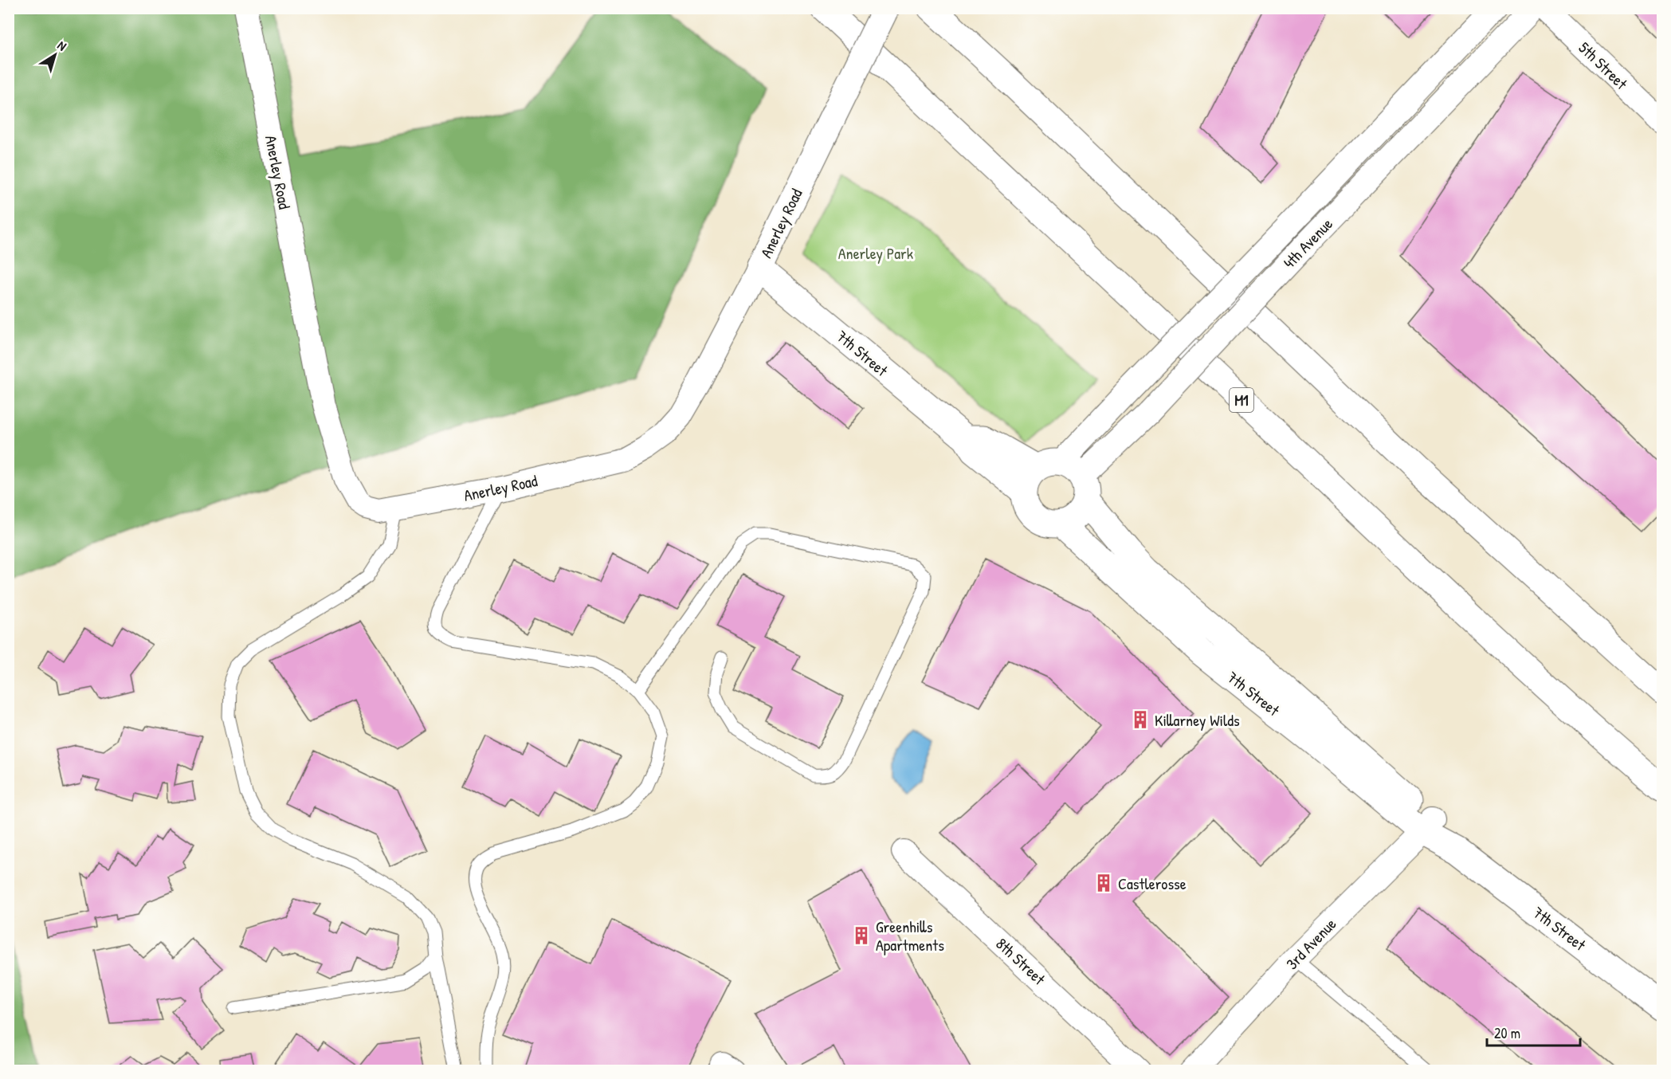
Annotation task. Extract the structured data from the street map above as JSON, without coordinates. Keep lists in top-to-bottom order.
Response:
{
  "streets": {
    "main road": ["Anerley Road", "7th Street", "M1"],
    "street": [
      "5th Street",
      "4th Avenue",
      "3rd Avenue",
      "8th Street"
    ]
  },
  "crossings": [
    ["Anerley Road", "7th Street"],
    ["4th Avenue", "7th Street"],
    ["7th Street", "3rd Avenue"]
  ],
  "parks": ["Anerley Park"],
  "places": {
    "building": ["Killarney Wilds", "Castlerosse", "Greenhills Apartments"]
  },
  "scale_bar": "20 m",
  "north": "top right"
}
